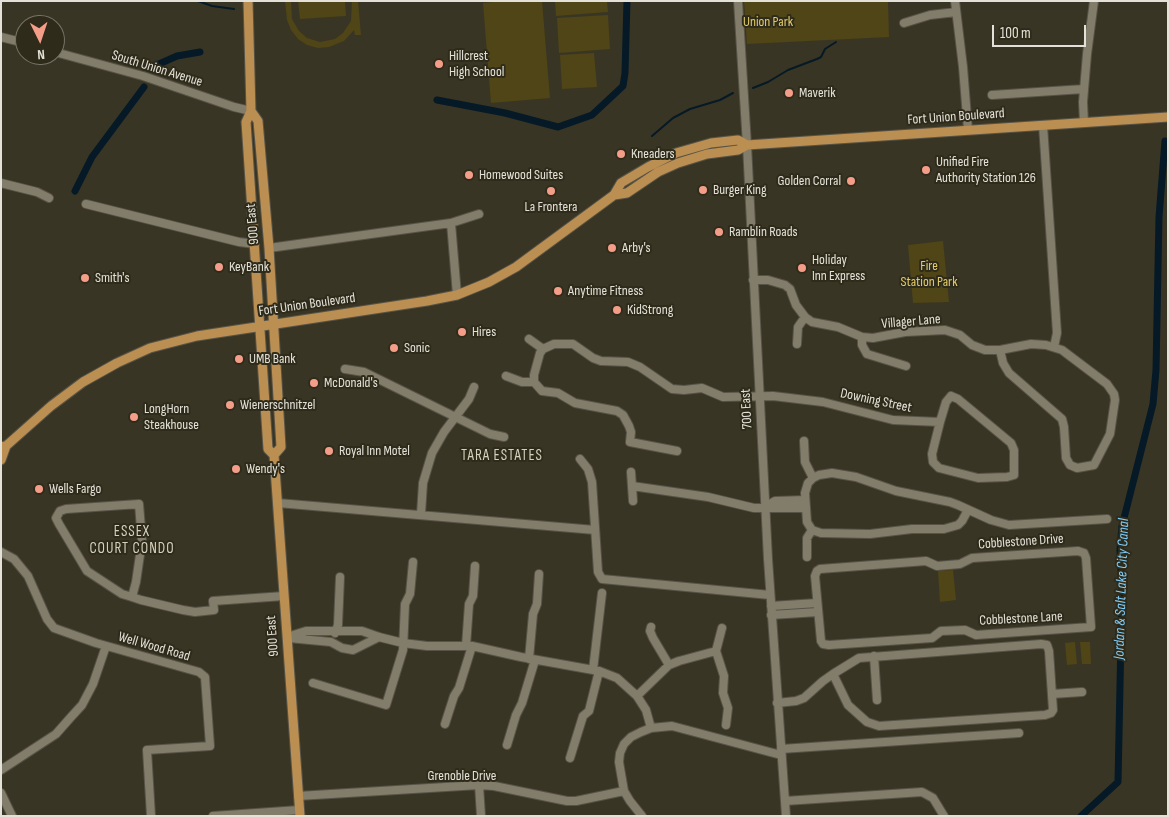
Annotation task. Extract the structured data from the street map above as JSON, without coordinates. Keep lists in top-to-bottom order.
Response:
{
  "streets": {
    "main road": ["Fort Union Boulevard", "900 East"],
    "street": [
      "South Union Avenue",
      "Villager Lane",
      "Downing Street",
      "700 East",
      "Cobblestone Drive",
      "Cobblestone Lane",
      "Well Wood Road",
      "Grenoble Drive"
    ]
  },
  "crossings": [
    ["South Union Avenue", "900 East"],
    ["Fort Union Boulevard", "900 East"],
    ["Fort Union Boulevard", "700 East"],
    ["900 East", "Grenoble Drive"],
    ["Downing Street", "700 East"],
    ["Cobblestone Drive", "Cobblestone Lane"]
  ],
  "districts": ["TARA ESTATES", "ESSEX COURT CONDO"],
  "water": ["Jordan & Salt Lake City Canal"],
  "parks": ["Union Park", "Fire Station Park"],
  "places": [
    "Hillcrest High School",
    "Maverik",
    "Kneaders",
    "Unified Fire Authority Station 126",
    "Homewood Suites",
    "Golden Corral",
    "Burger King",
    "La Frontera",
    "Ramblin Roads",
    "Arby's",
    "KeyBank",
    "Holiday Inn Express",
    "Smith's",
    "Anytime Fitness",
    "KidStrong",
    "Hires",
    "Sonic",
    "UMB Bank",
    "McDonald's",
    "Wienerschnitzel",
    "LongHorn Steakhouse",
    "Royal Inn Motel",
    "Wendy's",
    "Wells Fargo"
  ],
  "scale_bar": "100 m",
  "north": "bottom"
}
